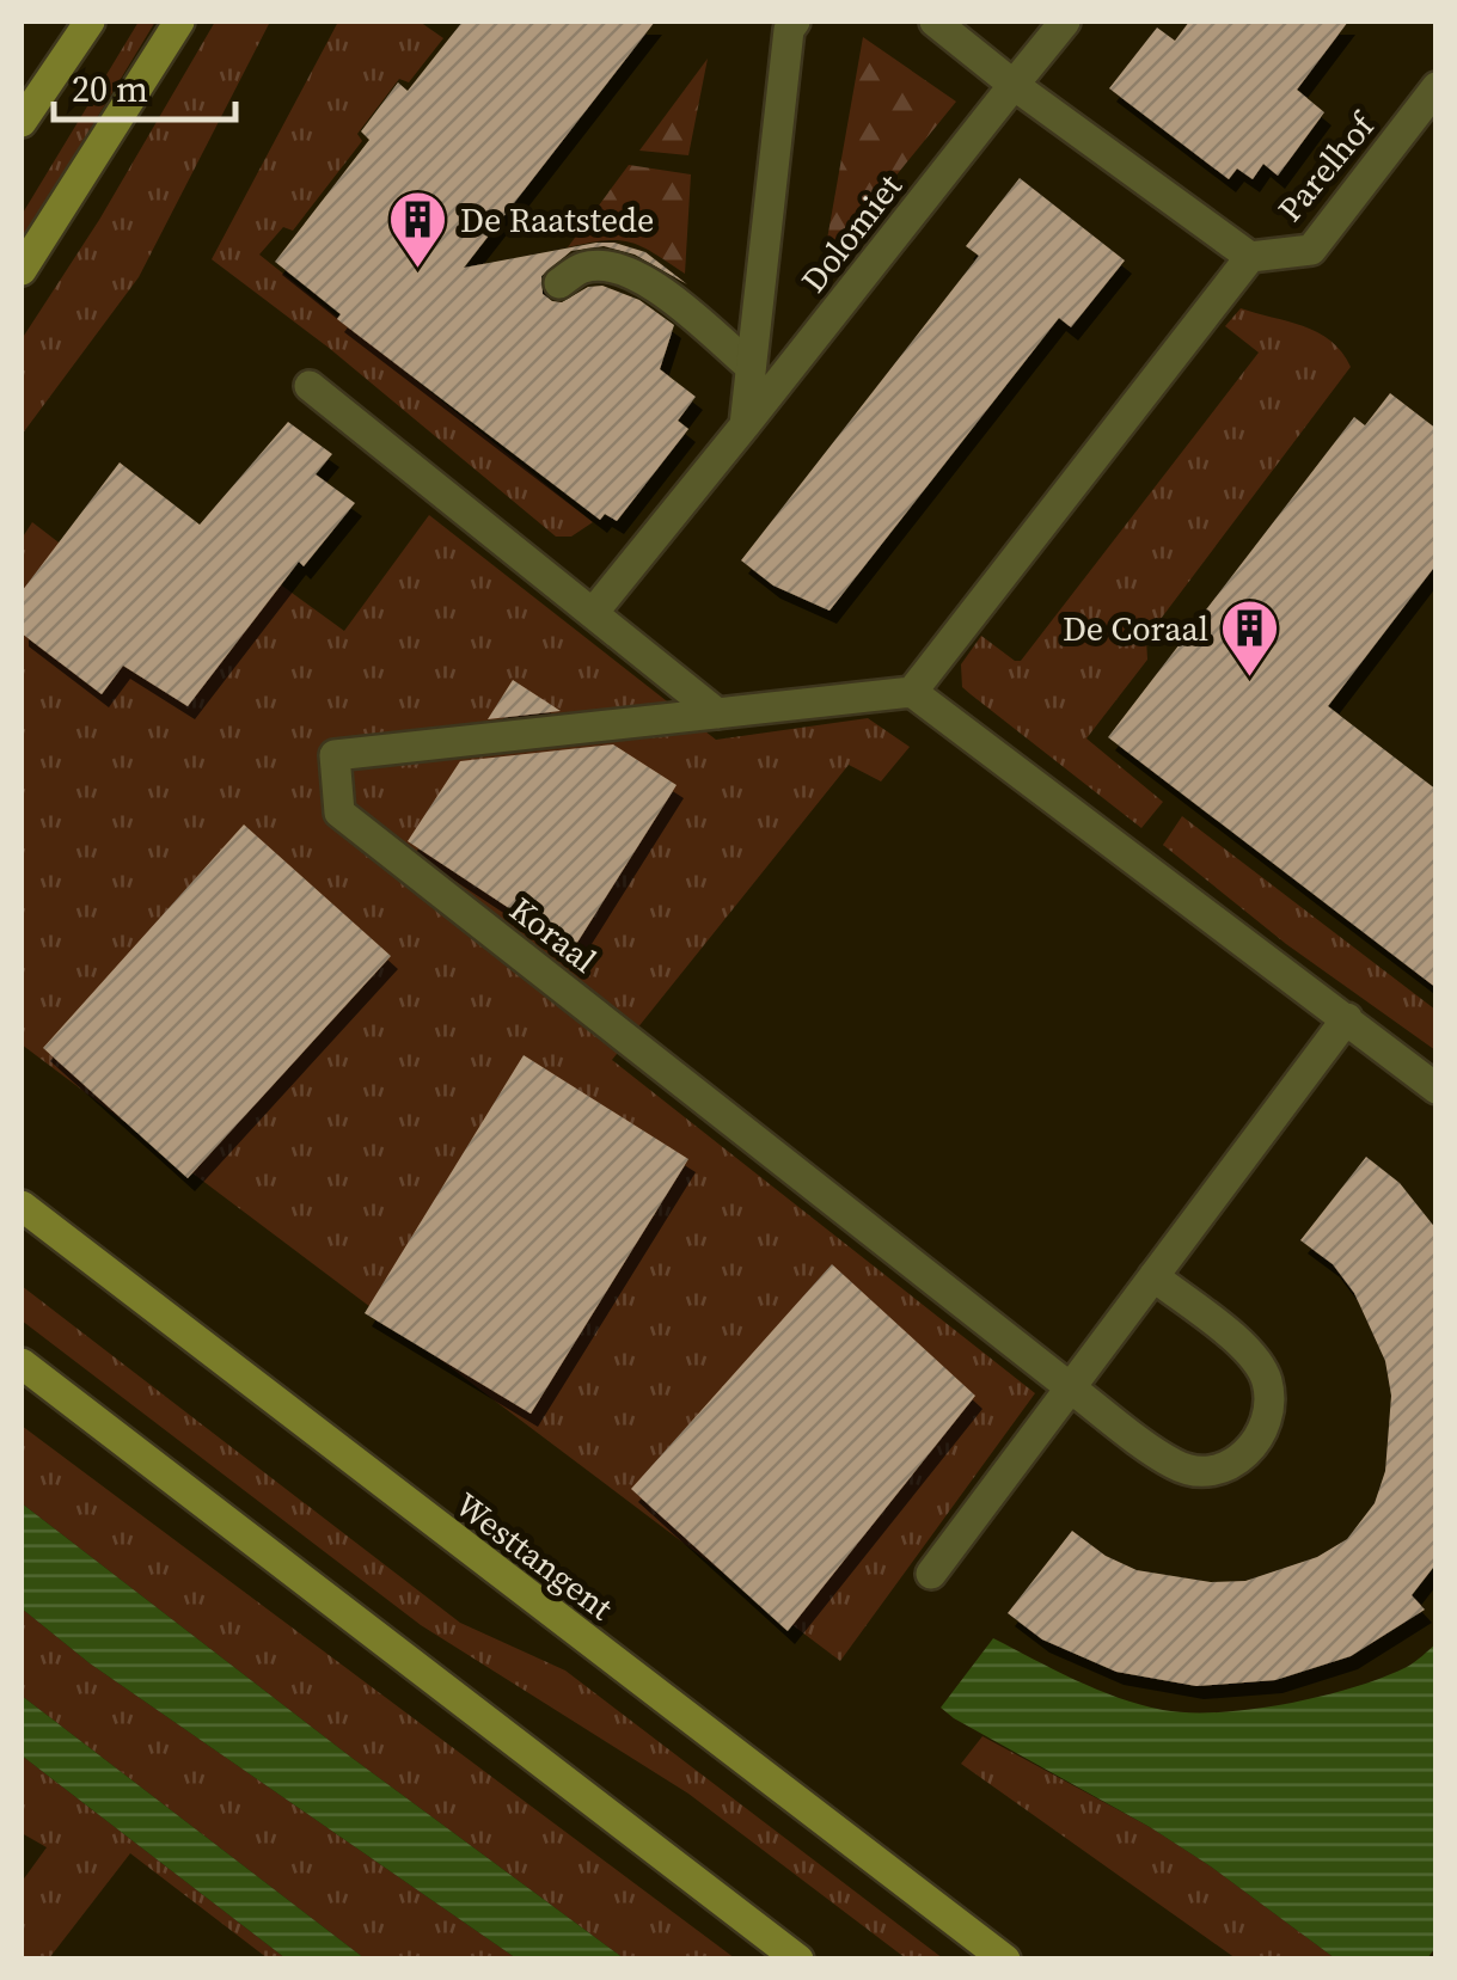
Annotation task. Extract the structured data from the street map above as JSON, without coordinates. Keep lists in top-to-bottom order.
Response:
{
  "streets": {
    "main road": ["Westtangent"],
    "street": ["Parelhof", "Dolomiet", "Koraal"]
  },
  "places": {
    "building": ["De Raatstede", "De Coraal"]
  },
  "scale_bar": "20 m"
}
